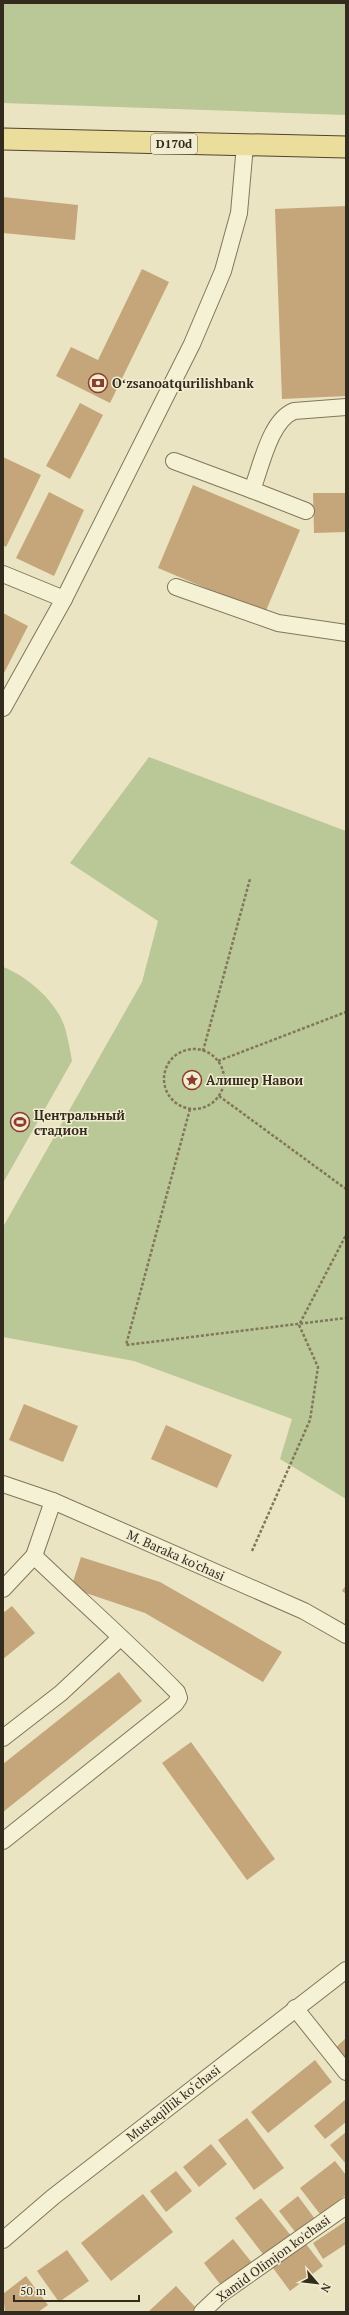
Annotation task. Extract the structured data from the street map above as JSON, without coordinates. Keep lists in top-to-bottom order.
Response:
{
  "streets": {
    "main road": ["D170d"],
    "street": ["M. Baraka ko'chasi", "Mustaqillik ko‘chasi", "Xamid Olimjon ko'chasi"]
  },
  "places": {
    "bank": ["Oʻzsanoatqurilishbank"],
    "place": ["Алишер Навои"],
    "sports": ["Центральный стадион"]
  },
  "scale_bar": "50 m",
  "north": "bottom right"
}
